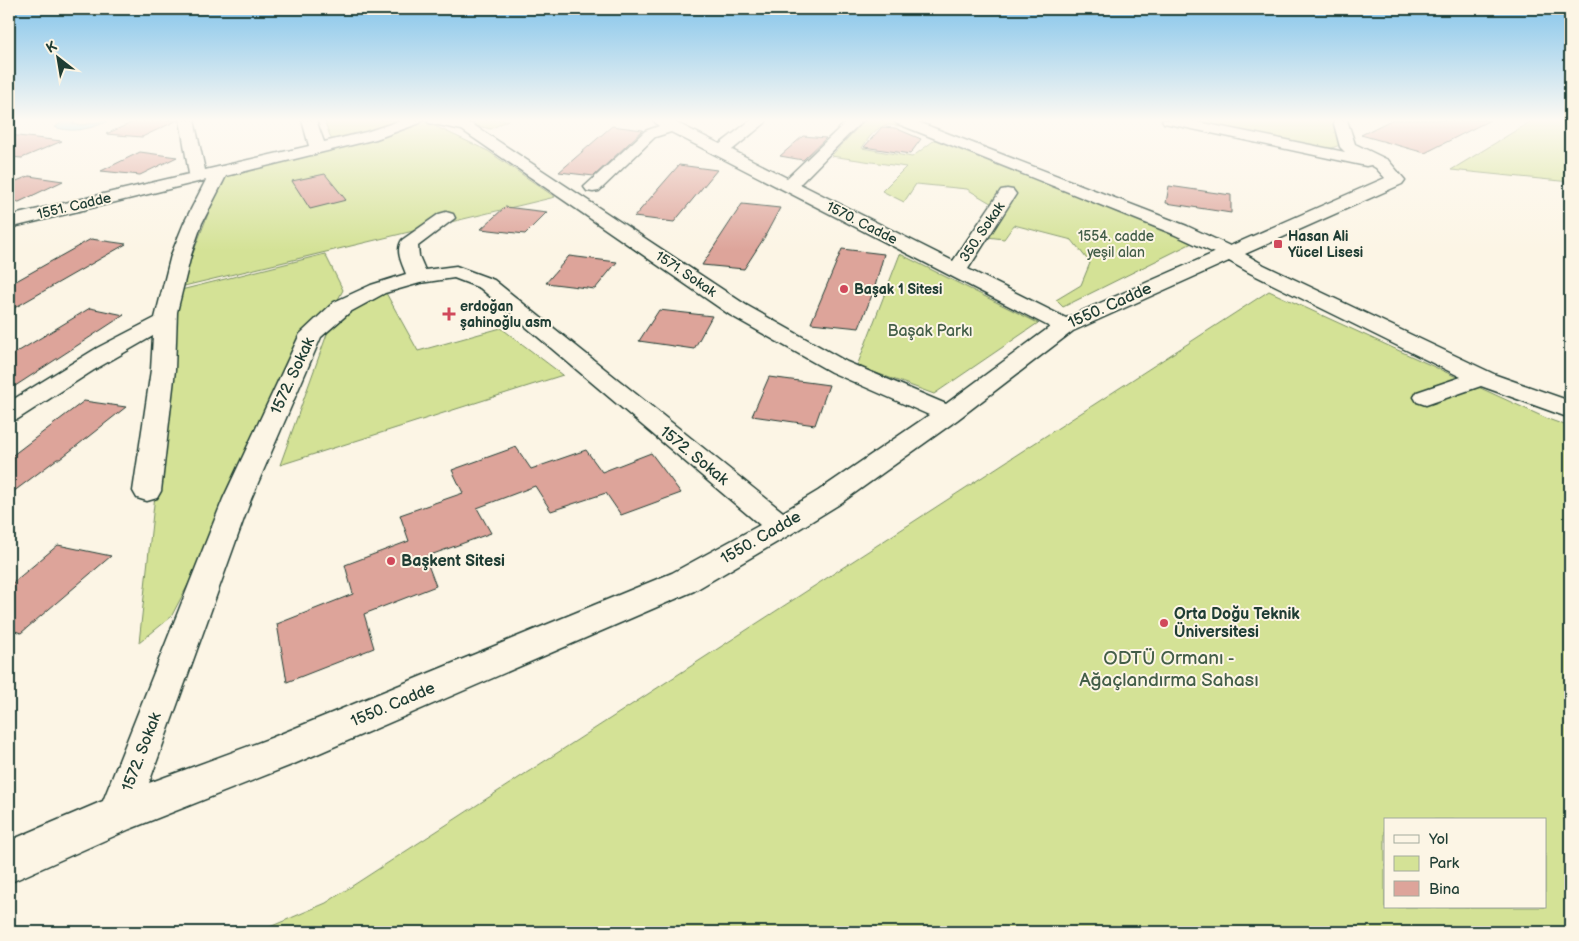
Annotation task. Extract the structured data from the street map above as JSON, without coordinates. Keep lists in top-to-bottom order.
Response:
{
  "streets": {
    "street": [
      "1551. Cadde",
      "1570. Cadde",
      "350. Sokak",
      "1571. Sokak",
      "1550. Cadde",
      "1572. Sokak"
    ]
  },
  "crossings": [
    ["1570. Cadde", "350. Sokak"],
    ["1570. Cadde", "1550. Cadde"],
    ["1571. Sokak", "1550. Cadde"],
    ["1550. Cadde", "1572. Sokak"]
  ],
  "parks": ["1554. cadde yeşil alan", "Başak Parkı", "ODTÜ Ormanı - Ağaçlandırma Sahası"],
  "places": {
    "transit": ["Hasan Ali Yücel Lisesi"],
    "other": ["Başak 1 Sitesi", "Başkent Sitesi", "Orta Doğu Teknik Üniversitesi"],
    "health": ["erdoğan şahinoğlu asm"]
  },
  "legend": ["Yol", "Park", "Bina"],
  "north": "top left"
}
